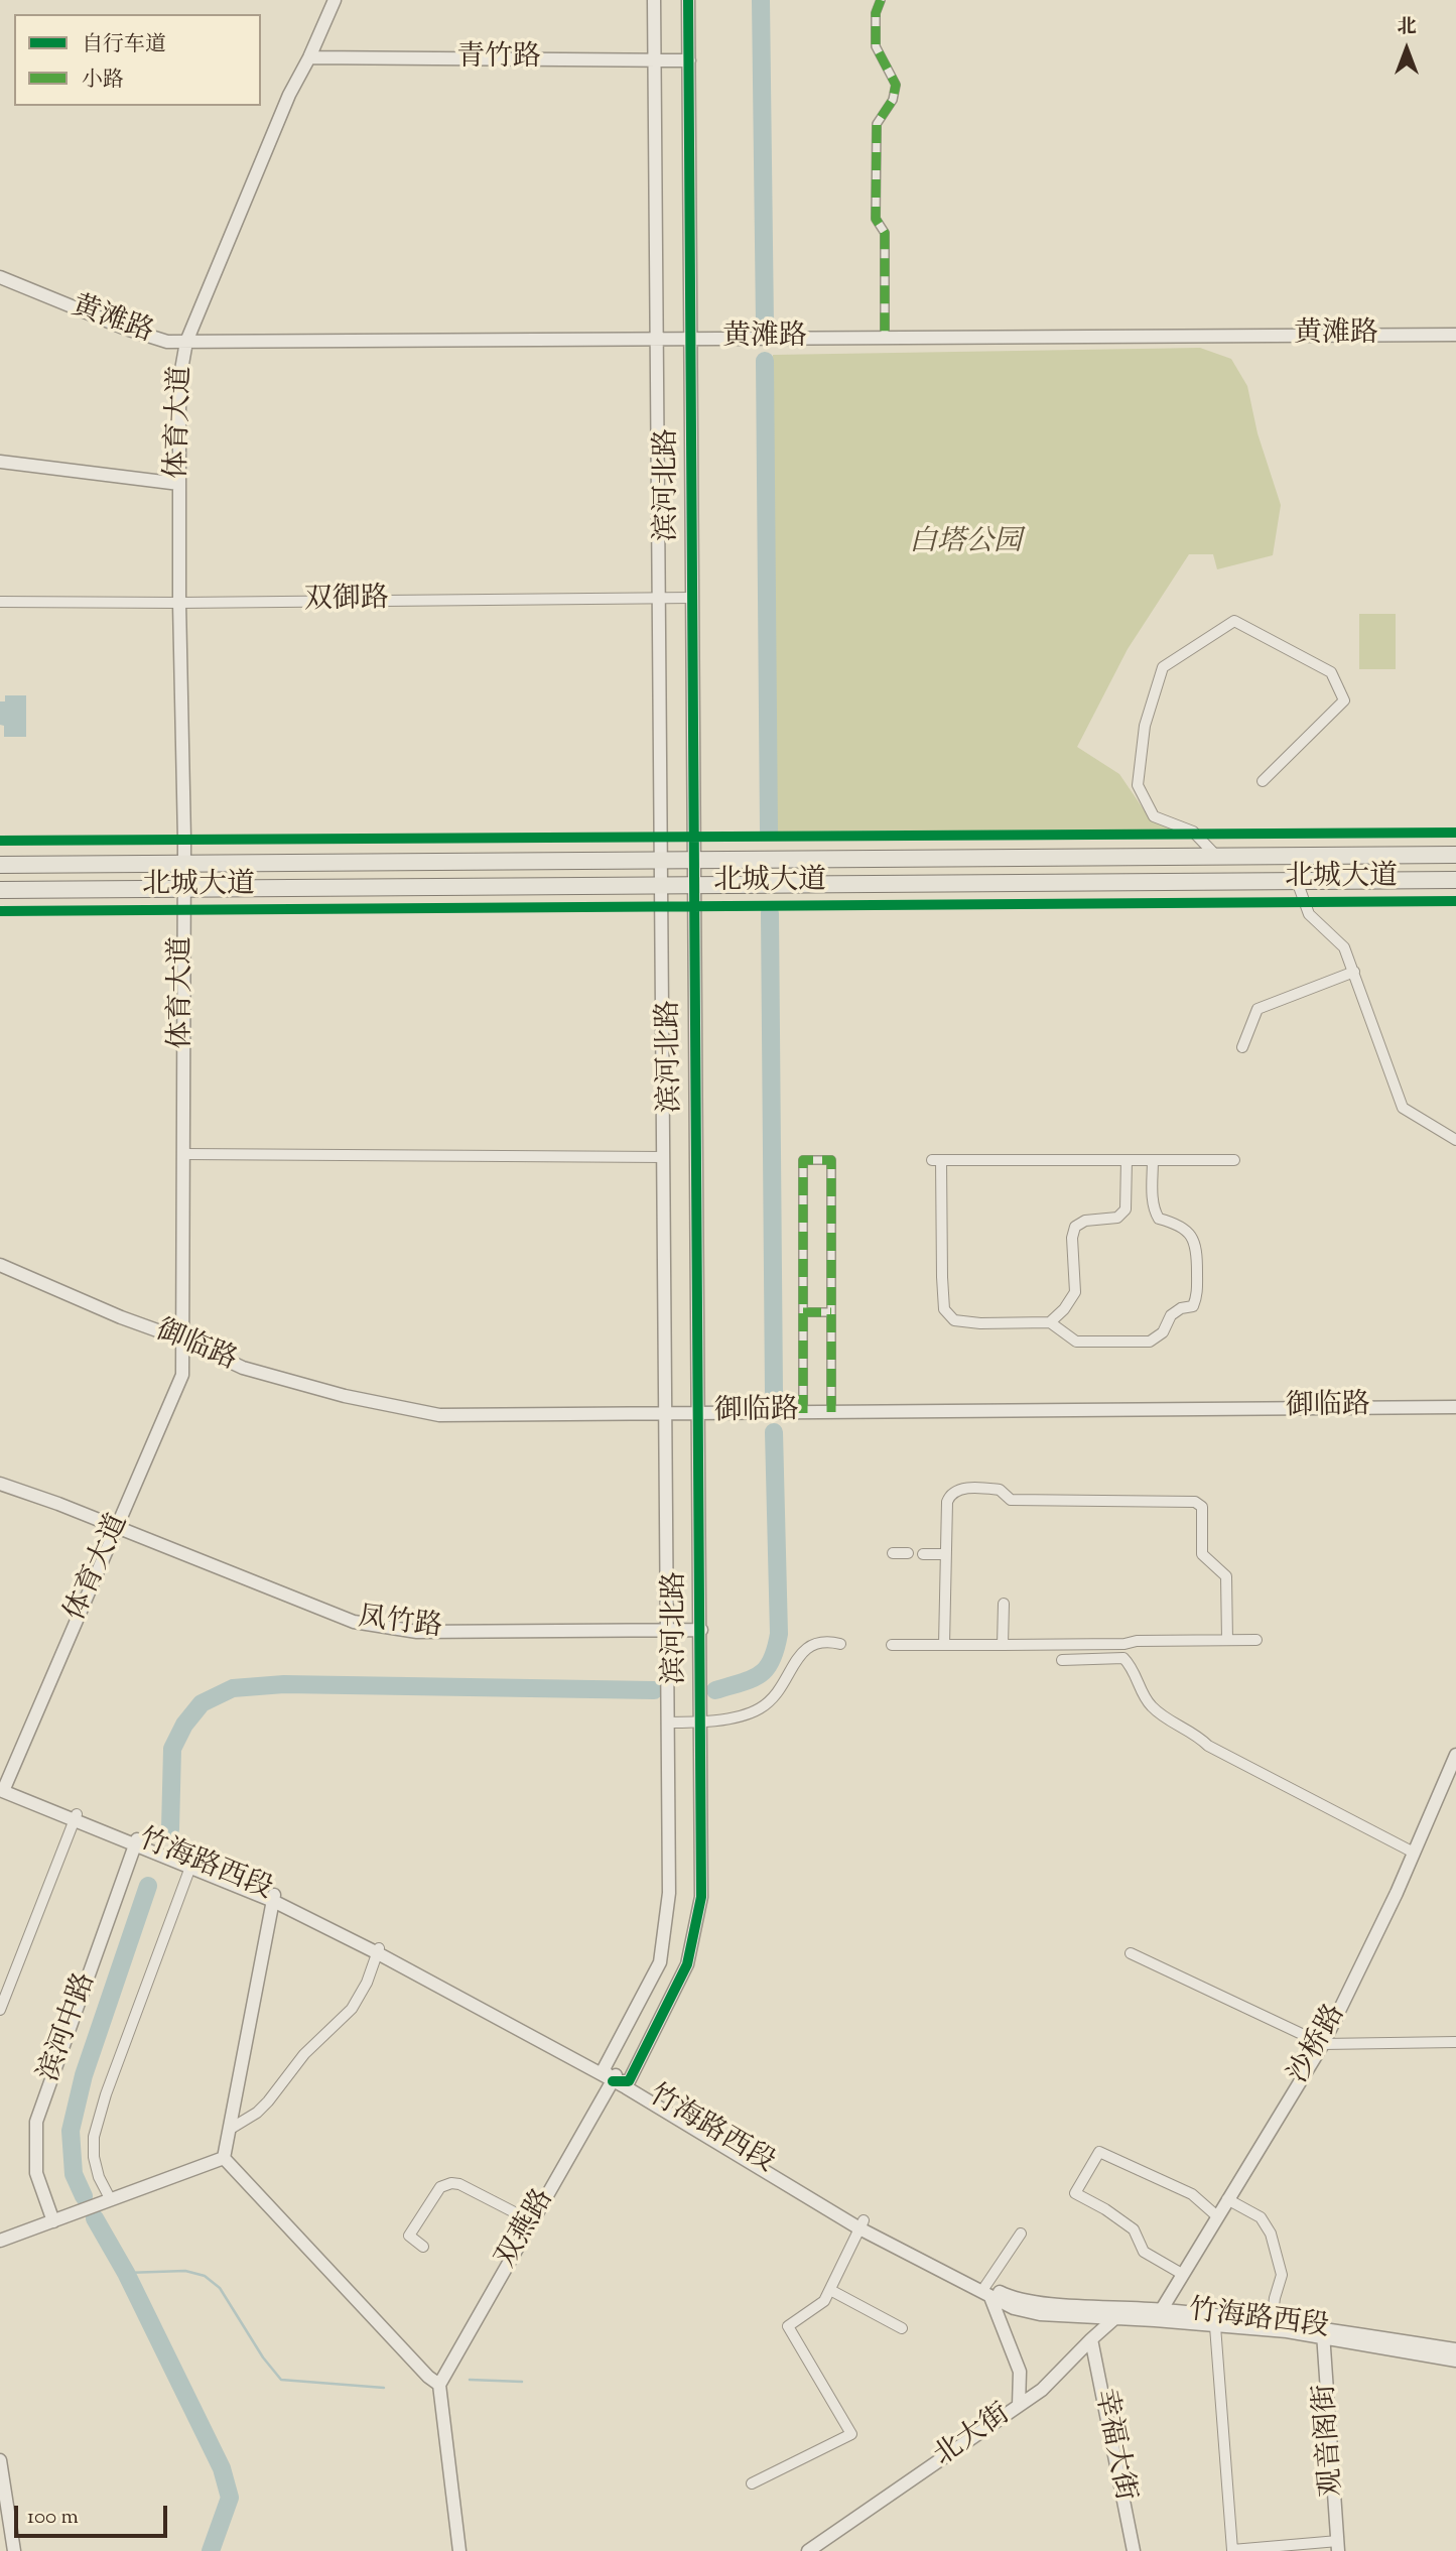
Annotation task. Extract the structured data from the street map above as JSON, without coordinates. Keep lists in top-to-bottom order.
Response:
{
  "streets": {
    "highway": ["北城大道"],
    "street": [
      "青竹路",
      "黄滩路",
      "体育大道",
      "滨河北路",
      "双御路",
      "御临路",
      "凤竹路",
      "竹海路西段",
      "滨河中路",
      "沙桥路",
      "双燕路",
      "北大街",
      "观音阁街",
      "幸福大街"
    ]
  },
  "crossings": [
    ["青竹路", "体育大道"],
    ["青竹路", "滨河北路"],
    ["黄滩路", "体育大道"],
    ["黄滩路", "滨河北路"],
    ["体育大道", "双御路"],
    ["体育大道", "北城大道"],
    ["体育大道", "御临路"],
    ["体育大道", "凤竹路"],
    ["体育大道", "竹海路西段"],
    ["滨河北路", "双御路"],
    ["滨河北路", "北城大道"],
    ["滨河北路", "御临路"],
    ["滨河北路", "凤竹路"],
    ["滨河北路", "竹海路西段"],
    ["滨河北路", "双燕路"],
    ["竹海路西段", "滨河中路"],
    ["竹海路西段", "沙桥路"],
    ["竹海路西段", "双燕路"],
    ["竹海路西段", "北大街"],
    ["竹海路西段", "观音阁街"],
    ["北大街", "幸福大街"]
  ],
  "parks": ["白塔公园"],
  "legend": ["自行车道", "小路"],
  "scale_bar": "100 m",
  "north": "top"
}
